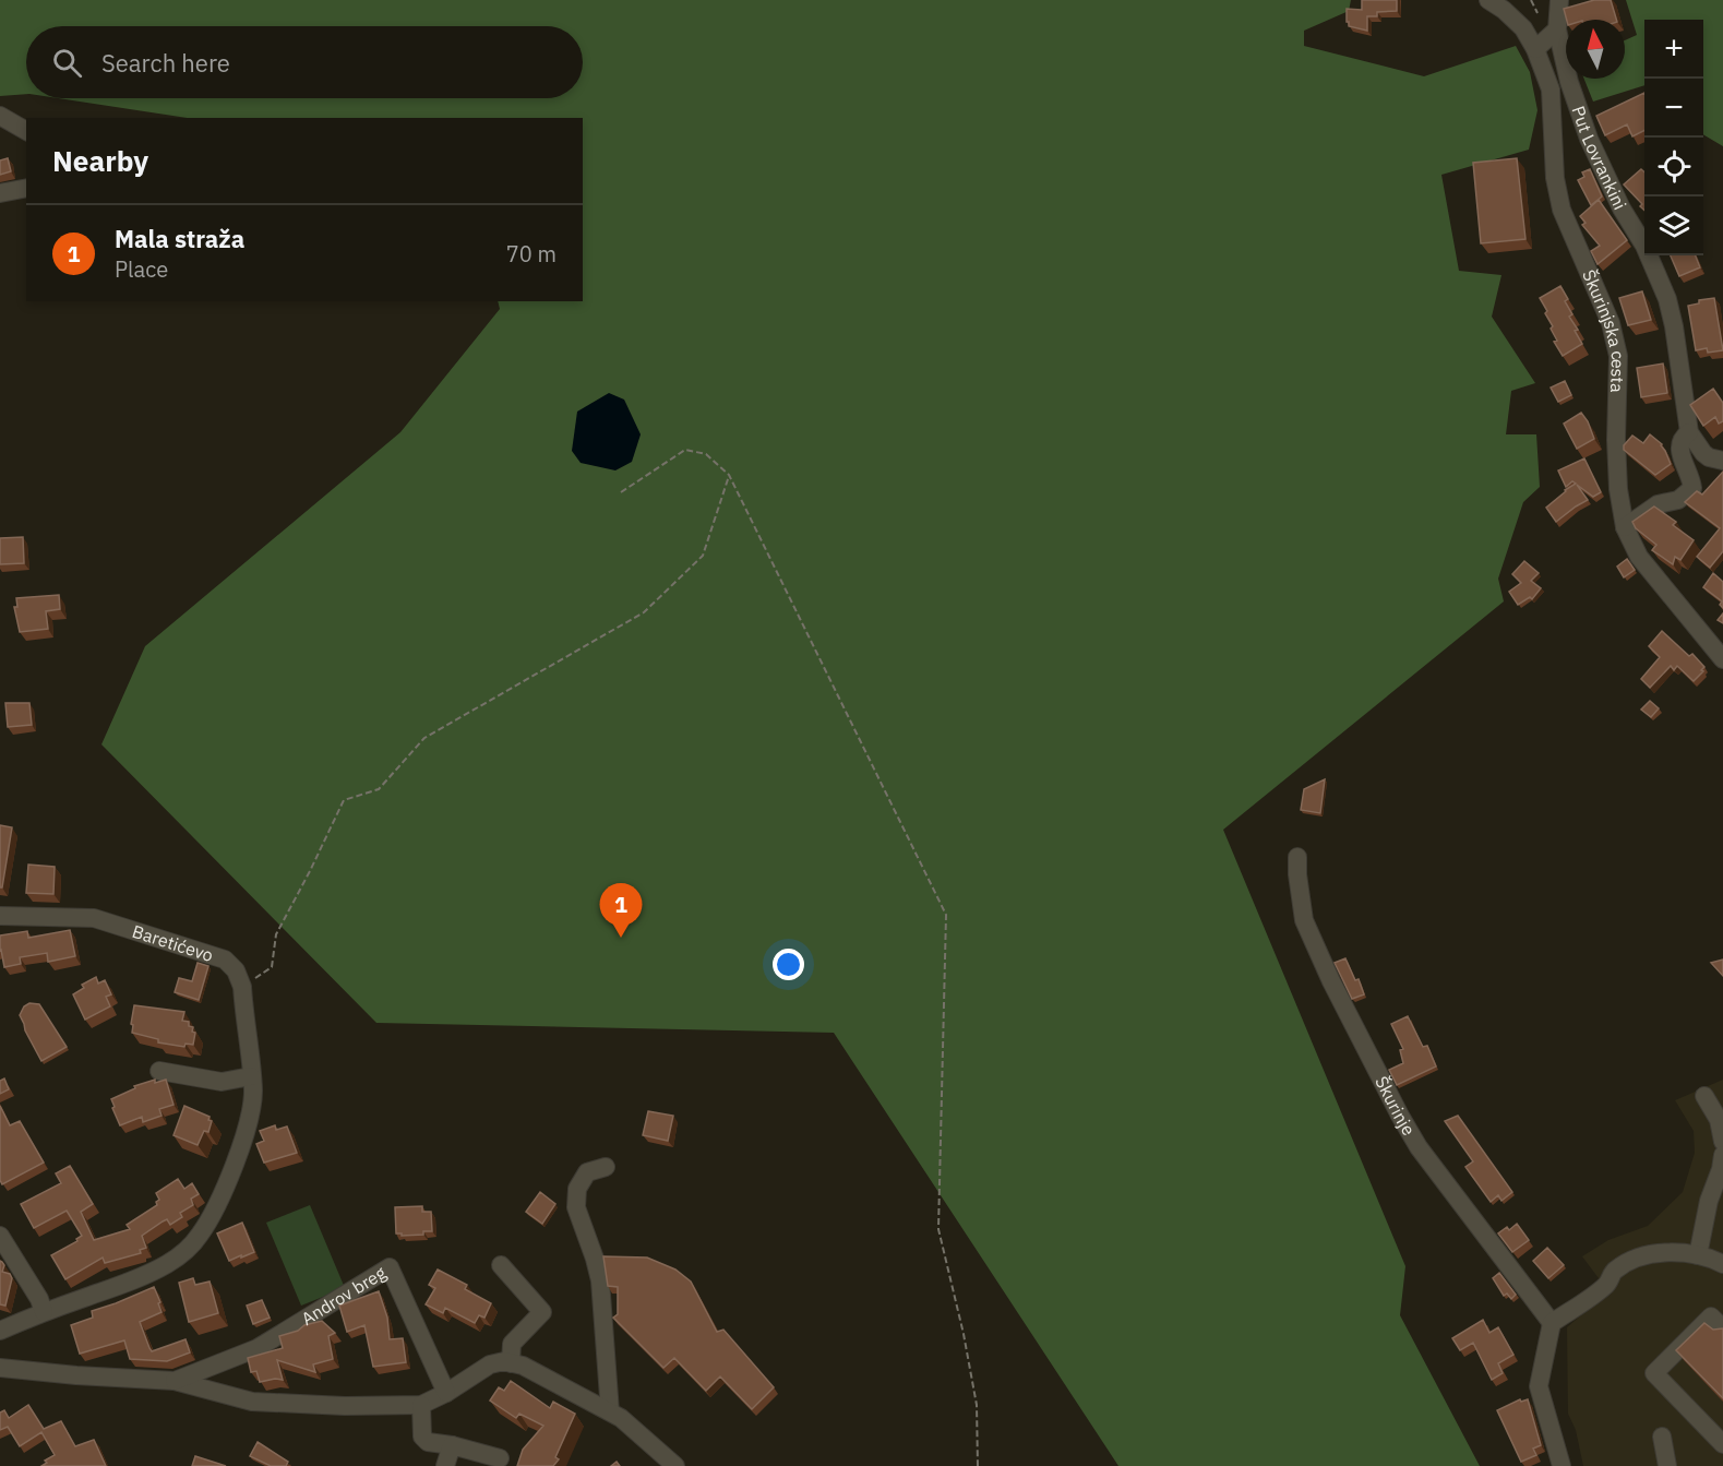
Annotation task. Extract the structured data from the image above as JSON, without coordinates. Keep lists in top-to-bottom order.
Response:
{
  "streets": {
    "street": [
      "Put Lovrankini",
      "Škurinjska cesta",
      "Baretićevo",
      "Škurinje",
      "Androv breg"
    ]
  },
  "crossings": [
    ["Put Lovrankini", "Škurinjska cesta"]
  ],
  "north": "top",
  "page": {
    "map_buttons": ["+", "−"],
    "search": "Search here",
    "heading": "Nearby",
    "list": [
      {
        "mark": "1",
        "name": "Mala straža",
        "note": "Place",
        "value": "70 m"
      }
    ],
    "pins": "1"
  }
}
